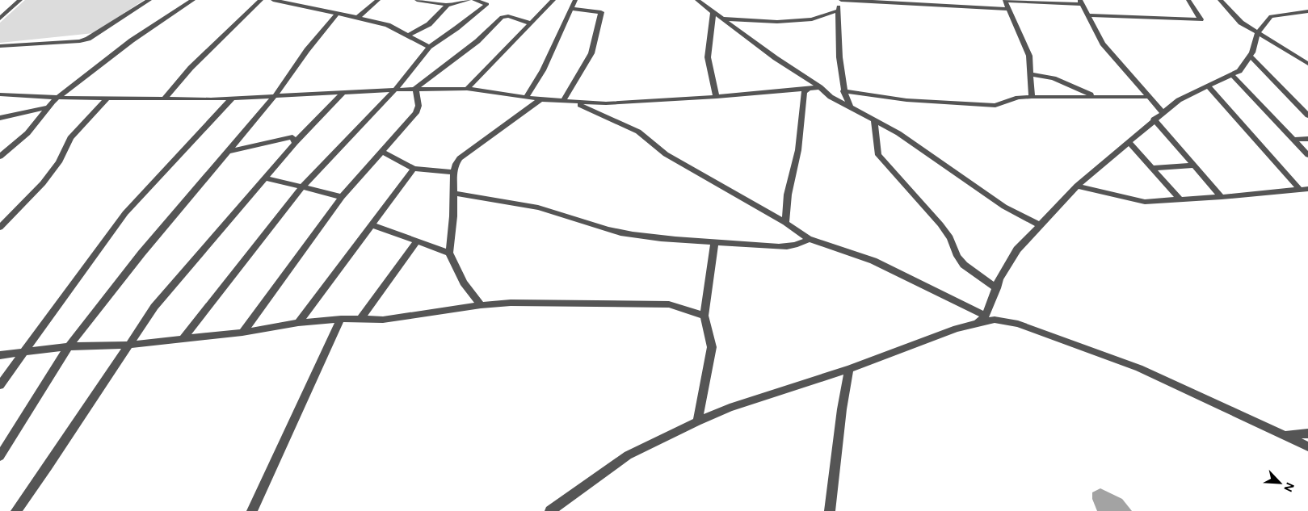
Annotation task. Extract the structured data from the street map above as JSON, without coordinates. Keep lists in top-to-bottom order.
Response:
{
  "north": "bottom right"
}
